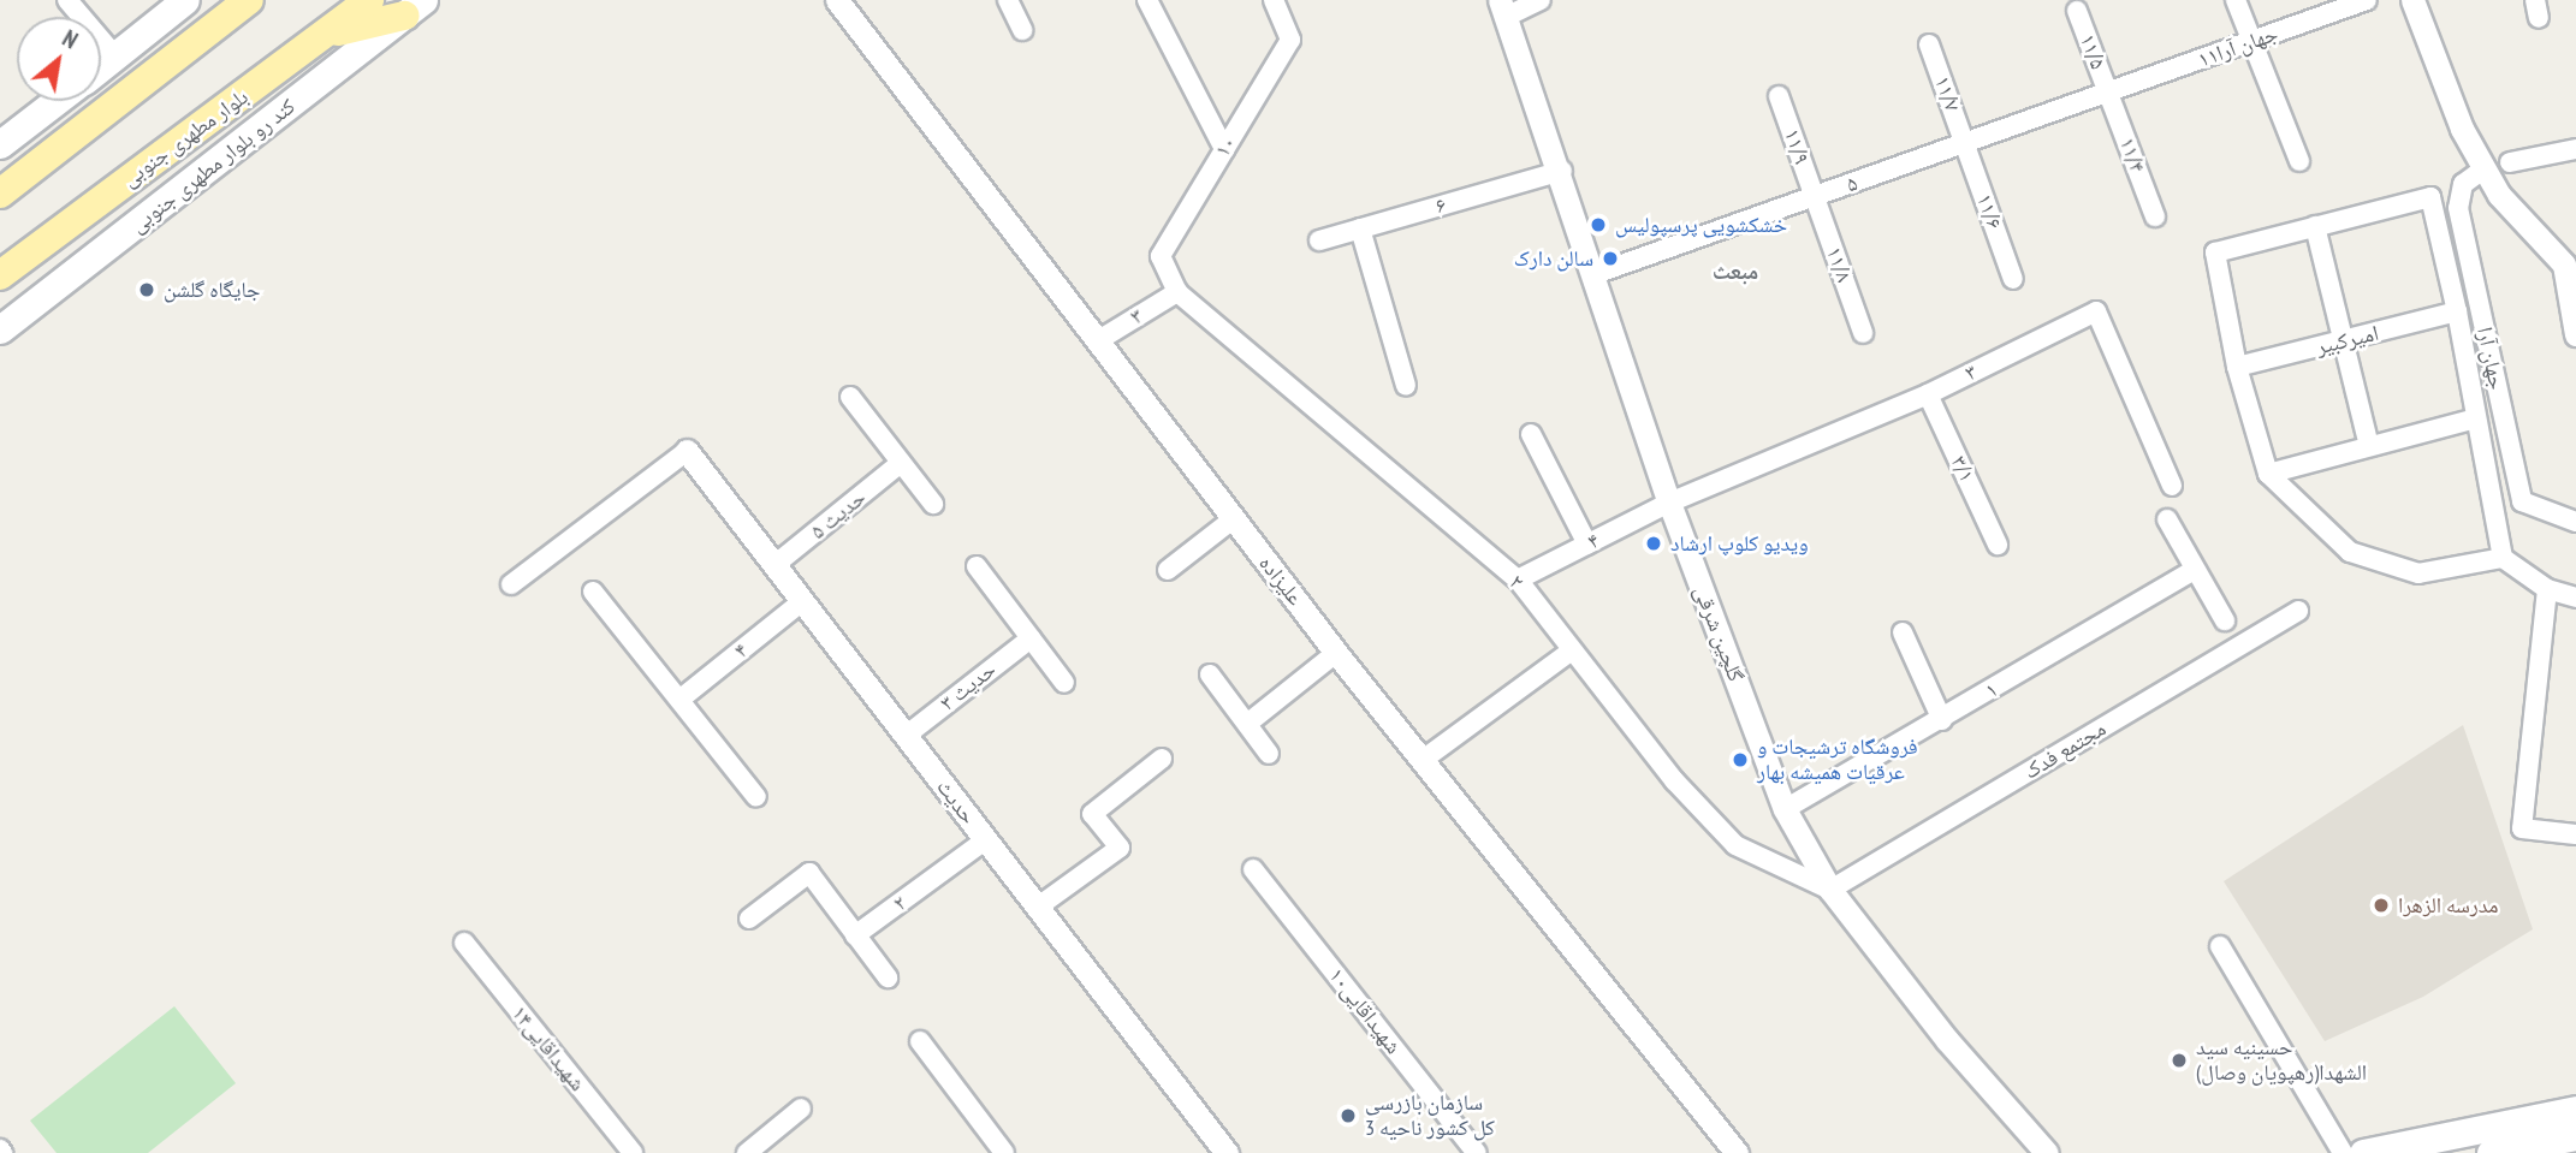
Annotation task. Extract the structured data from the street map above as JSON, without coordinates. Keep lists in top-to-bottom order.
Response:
{
  "streets": {
    "main road": ["بلوار مطهری جنوبی", "کند رو بلوار مطهری جنوبی"],
    "street": [
      "جهان آرا۱۱",
      "۱۱/۵",
      "۱۱/۷",
      "۱۰",
      "۱۱/۹",
      "۱۱/۴",
      "۵",
      "۶",
      "۱۱/۶",
      "۱۱/۸",
      "۳",
      "امیرکبیر",
      "جهان آرا",
      "۳/۱",
      "حدیث ۵",
      "۴",
      "علیزاده",
      "۲",
      "گلچین شرقی",
      "حدیث ۳",
      "۱",
      "مجتمع فدک",
      "حدیث",
      "شهیداقایی۱۰",
      "شهیداقایی۱۴"
    ]
  },
  "crossings": [
    ["جهان آرا۱۱", "۱۱/۵"],
    ["جهان آرا۱۱", "۱۱/۴"],
    ["جهان آرا۱۱", "۵"],
    ["۱۱/۵", "۱۱/۴"],
    ["۱۱/۵", "۵"],
    ["۱۱/۷", "۵"],
    ["۱۱/۷", "۱۱/۶"],
    ["۱۰", "۳"],
    ["۱۰", "۲"],
    ["۱۱/۹", "۵"],
    ["۱۱/۹", "۱۱/۸"],
    ["۱۱/۴", "۵"],
    ["۵", "۱۱/۶"],
    ["۵", "۱۱/۸"],
    ["۵", "گلچین شرقی"],
    ["۶", "گلچین شرقی"],
    ["۳", "۳/۱"],
    ["۳", "۴"],
    ["۳", "علیزاده"],
    ["۳", "۲"],
    ["۳", "گلچین شرقی"],
    ["حدیث ۵", "حدیث"],
    ["۴", "۲"],
    ["۴", "گلچین شرقی"],
    ["۴", "حدیث"],
    ["۲", "گلچین شرقی"],
    ["۲", "مجتمع فدک"],
    ["۲", "حدیث"],
    ["گلچین شرقی", "۱"],
    ["گلچین شرقی", "مجتمع فدک"],
    ["حدیث ۳", "حدیث"]
  ],
  "districts": ["مبعث"],
  "places": [
    "خشکشویی پرسپولیس",
    "سالن دارک",
    "جایگاه گلشن",
    "ویدیو کلوپ ارشاد",
    "فروشگاه ترشیجات و عرقیات همیشه بهار",
    "مدرسه الزهرا",
    "حسینیه سید الشهدا(رهپویان وصال)",
    "سازمان بازرسی کل کشور ناحیه 3"
  ],
  "north": "top right"
}
